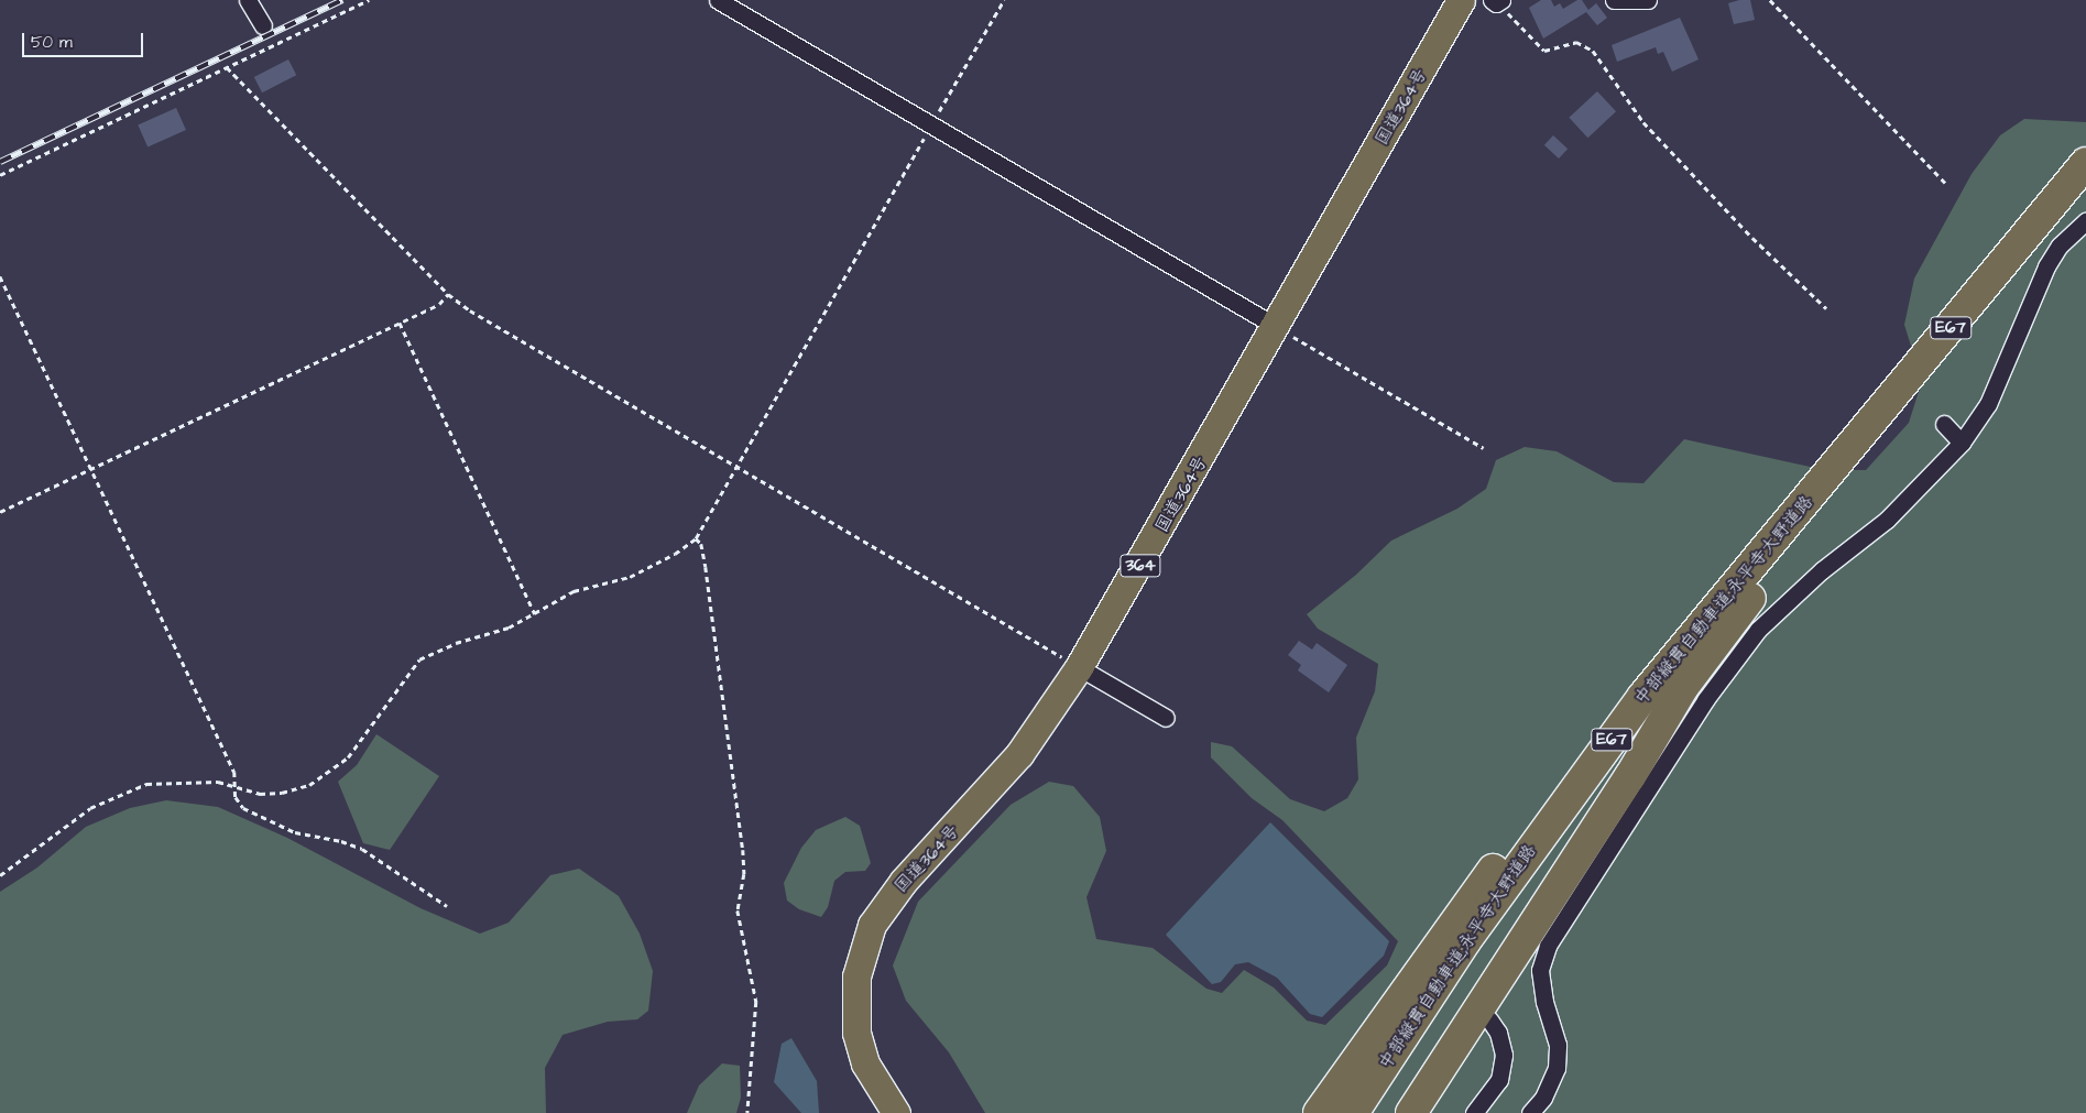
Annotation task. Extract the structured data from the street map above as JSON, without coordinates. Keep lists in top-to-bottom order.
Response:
{
  "streets": {
    "highway": [
      "国道364号",
      "E67",
      "364",
      "中部縦貫自動車道;永平寺大野道路"
    ]
  },
  "scale_bar": "50 m"
}
